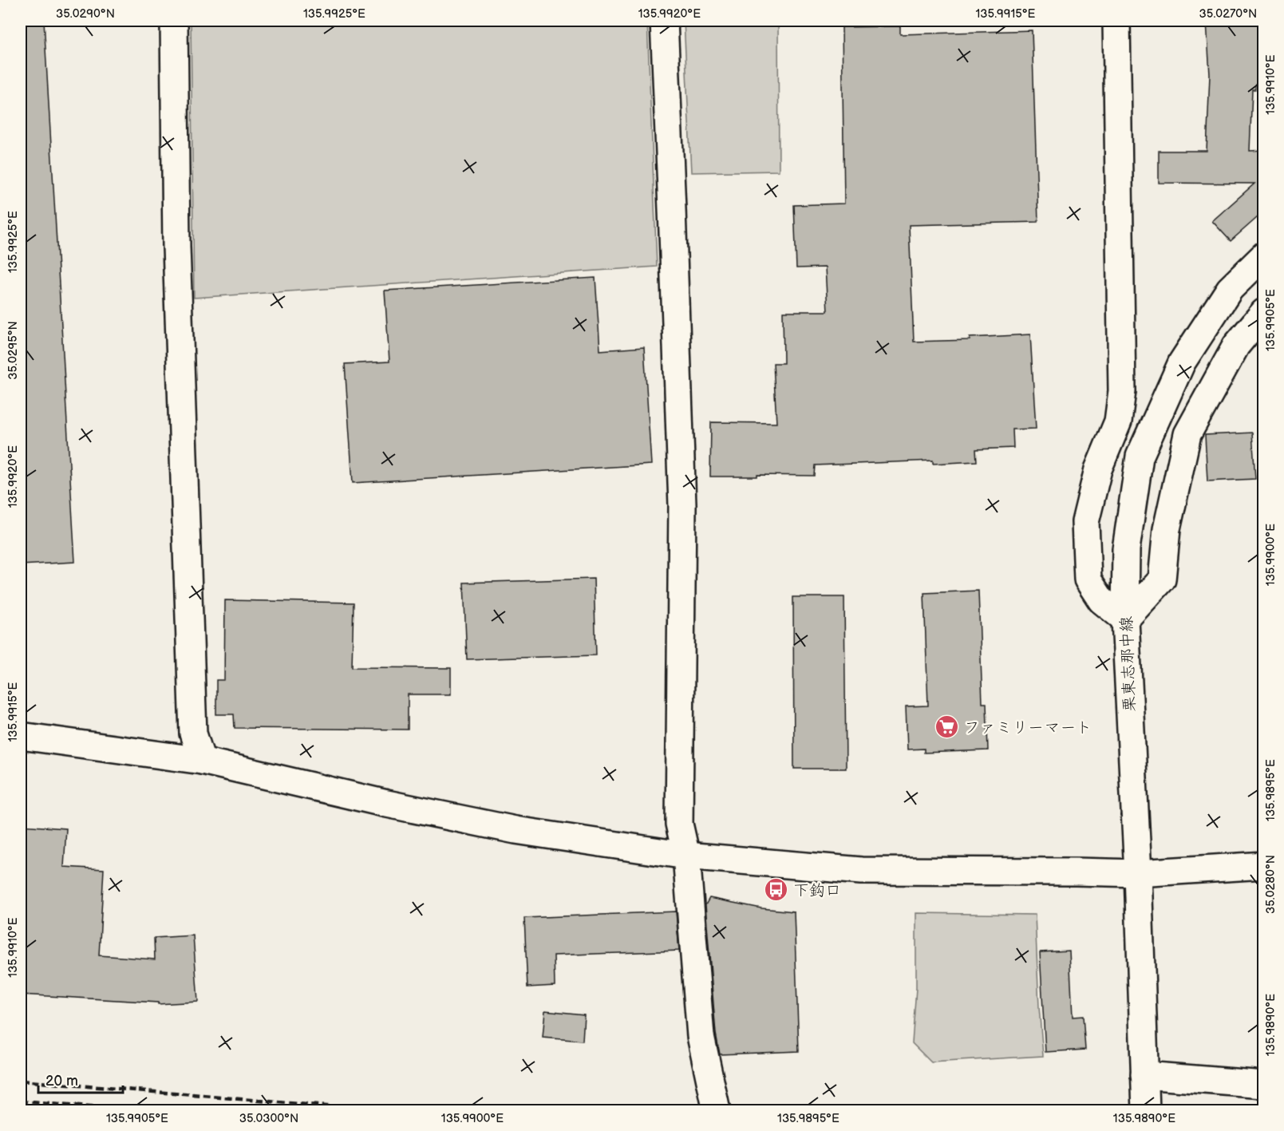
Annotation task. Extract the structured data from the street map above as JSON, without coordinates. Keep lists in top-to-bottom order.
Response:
{
  "streets": {
    "street": ["栗東志那中線"]
  },
  "places": {
    "supermarket": ["ファミリーマート"],
    "bus stop": ["下鈎口"]
  },
  "scale_bar": "20 m",
  "coordinates": [
    "35.0290°N",
    "135.9925°E",
    "135.9920°E",
    "135.9915°E",
    "35.0270°N",
    "135.9910°E",
    "135.9905°E",
    "35.0295°N",
    "135.9900°E",
    "135.9895°E",
    "35.0280°N",
    "135.9890°E",
    "35.0300°N"
  ]
}
